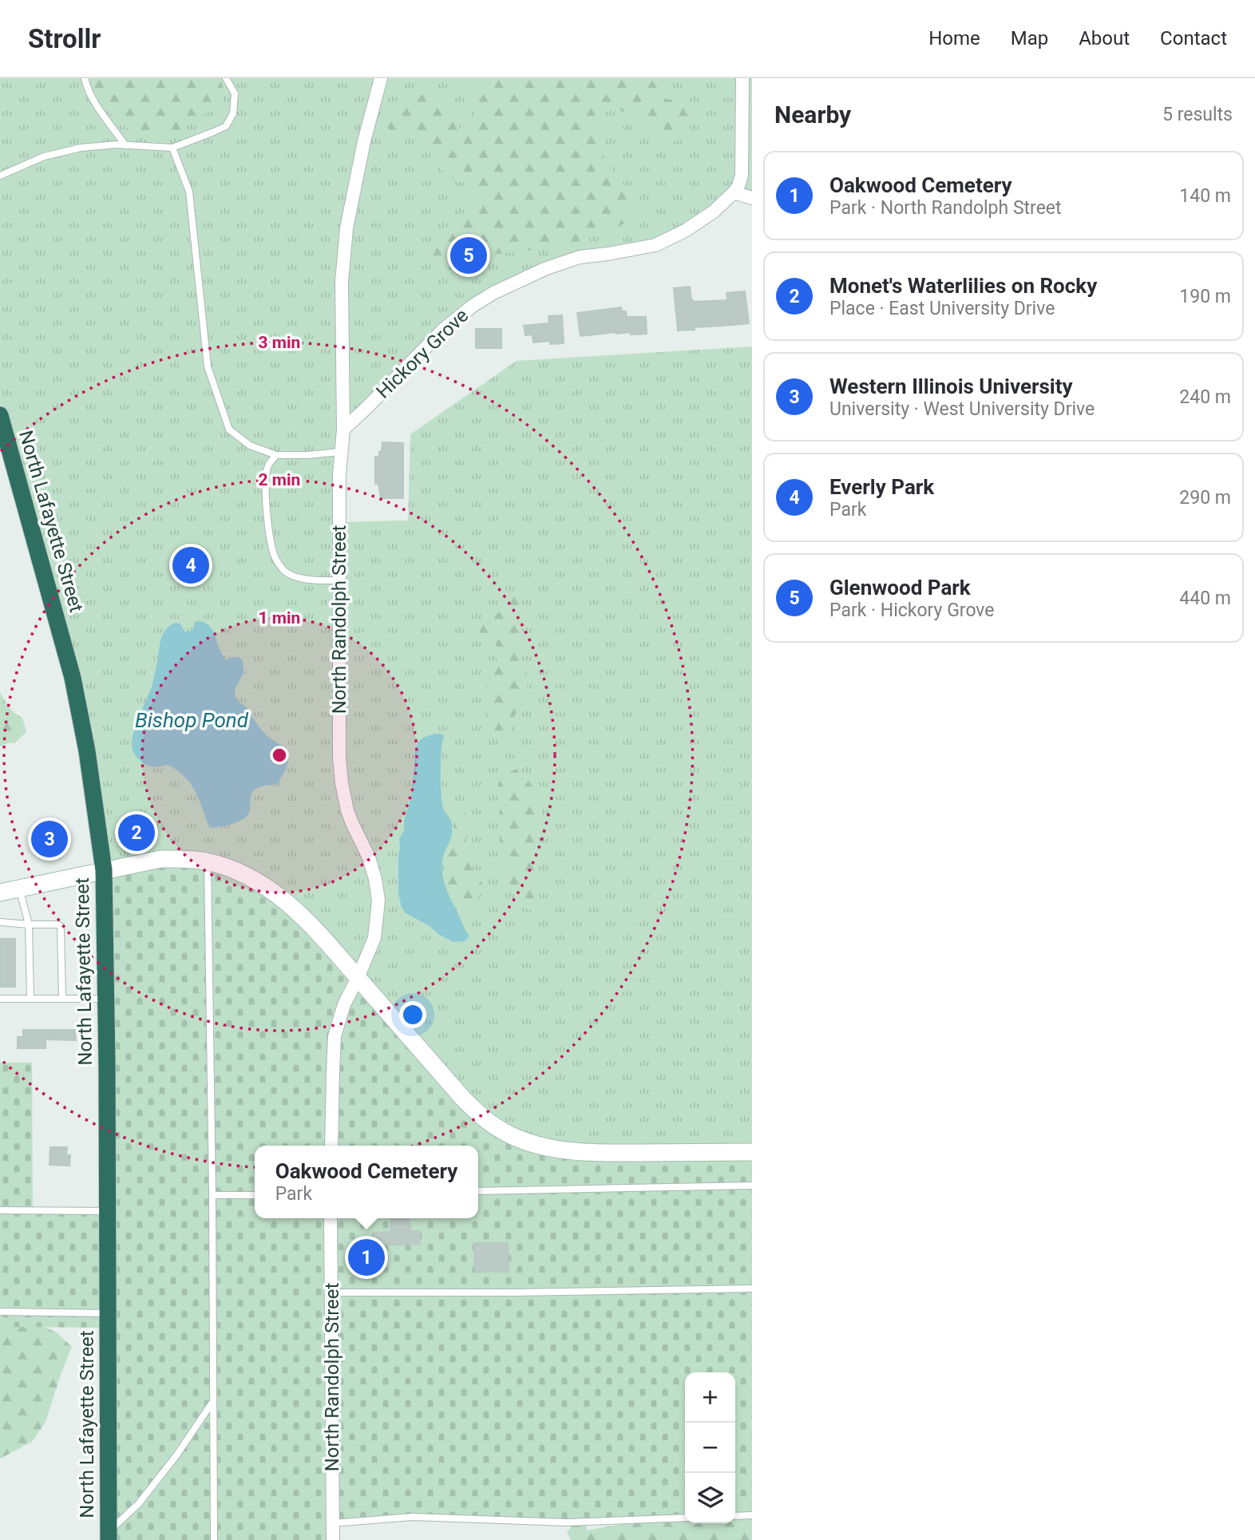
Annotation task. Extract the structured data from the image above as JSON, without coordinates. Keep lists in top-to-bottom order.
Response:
{
  "streets": {
    "highway": ["North Lafayette Street"],
    "street": ["Hickory Grove", "North Randolph Street"]
  },
  "crossings": [
    ["Hickory Grove", "North Randolph Street"]
  ],
  "water": ["Bishop Pond"],
  "page": {
    "header": "Strollr",
    "nav": [
      "Home",
      "Map",
      "About",
      "Contact"
    ],
    "heading": ["Nearby", "5 results"],
    "list": [
      {
        "mark": "1",
        "name": "Oakwood Cemetery",
        "note": "Park · North Randolph Street",
        "value": "140 m"
      },
      {
        "mark": "2",
        "name": "Monet's Waterlilies on Rocky",
        "note": "Place · East University Drive",
        "value": "190 m"
      },
      {
        "mark": "3",
        "name": "Western Illinois University",
        "note": "University · West University Drive",
        "value": "240 m"
      },
      {
        "mark": "4",
        "name": "Everly Park",
        "note": "Park",
        "value": "290 m"
      },
      {
        "mark": "5",
        "name": "Glenwood Park",
        "note": "Park · Hickory Grove",
        "value": "440 m"
      }
    ],
    "pins": [
      "5",
      "4",
      "2",
      "3",
      "1"
    ],
    "popup": ["Oakwood Cemetery", "Park"],
    "map_buttons": ["+", "−"]
  },
  "rings": ["3 min", "2 min", "1 min"]
}
